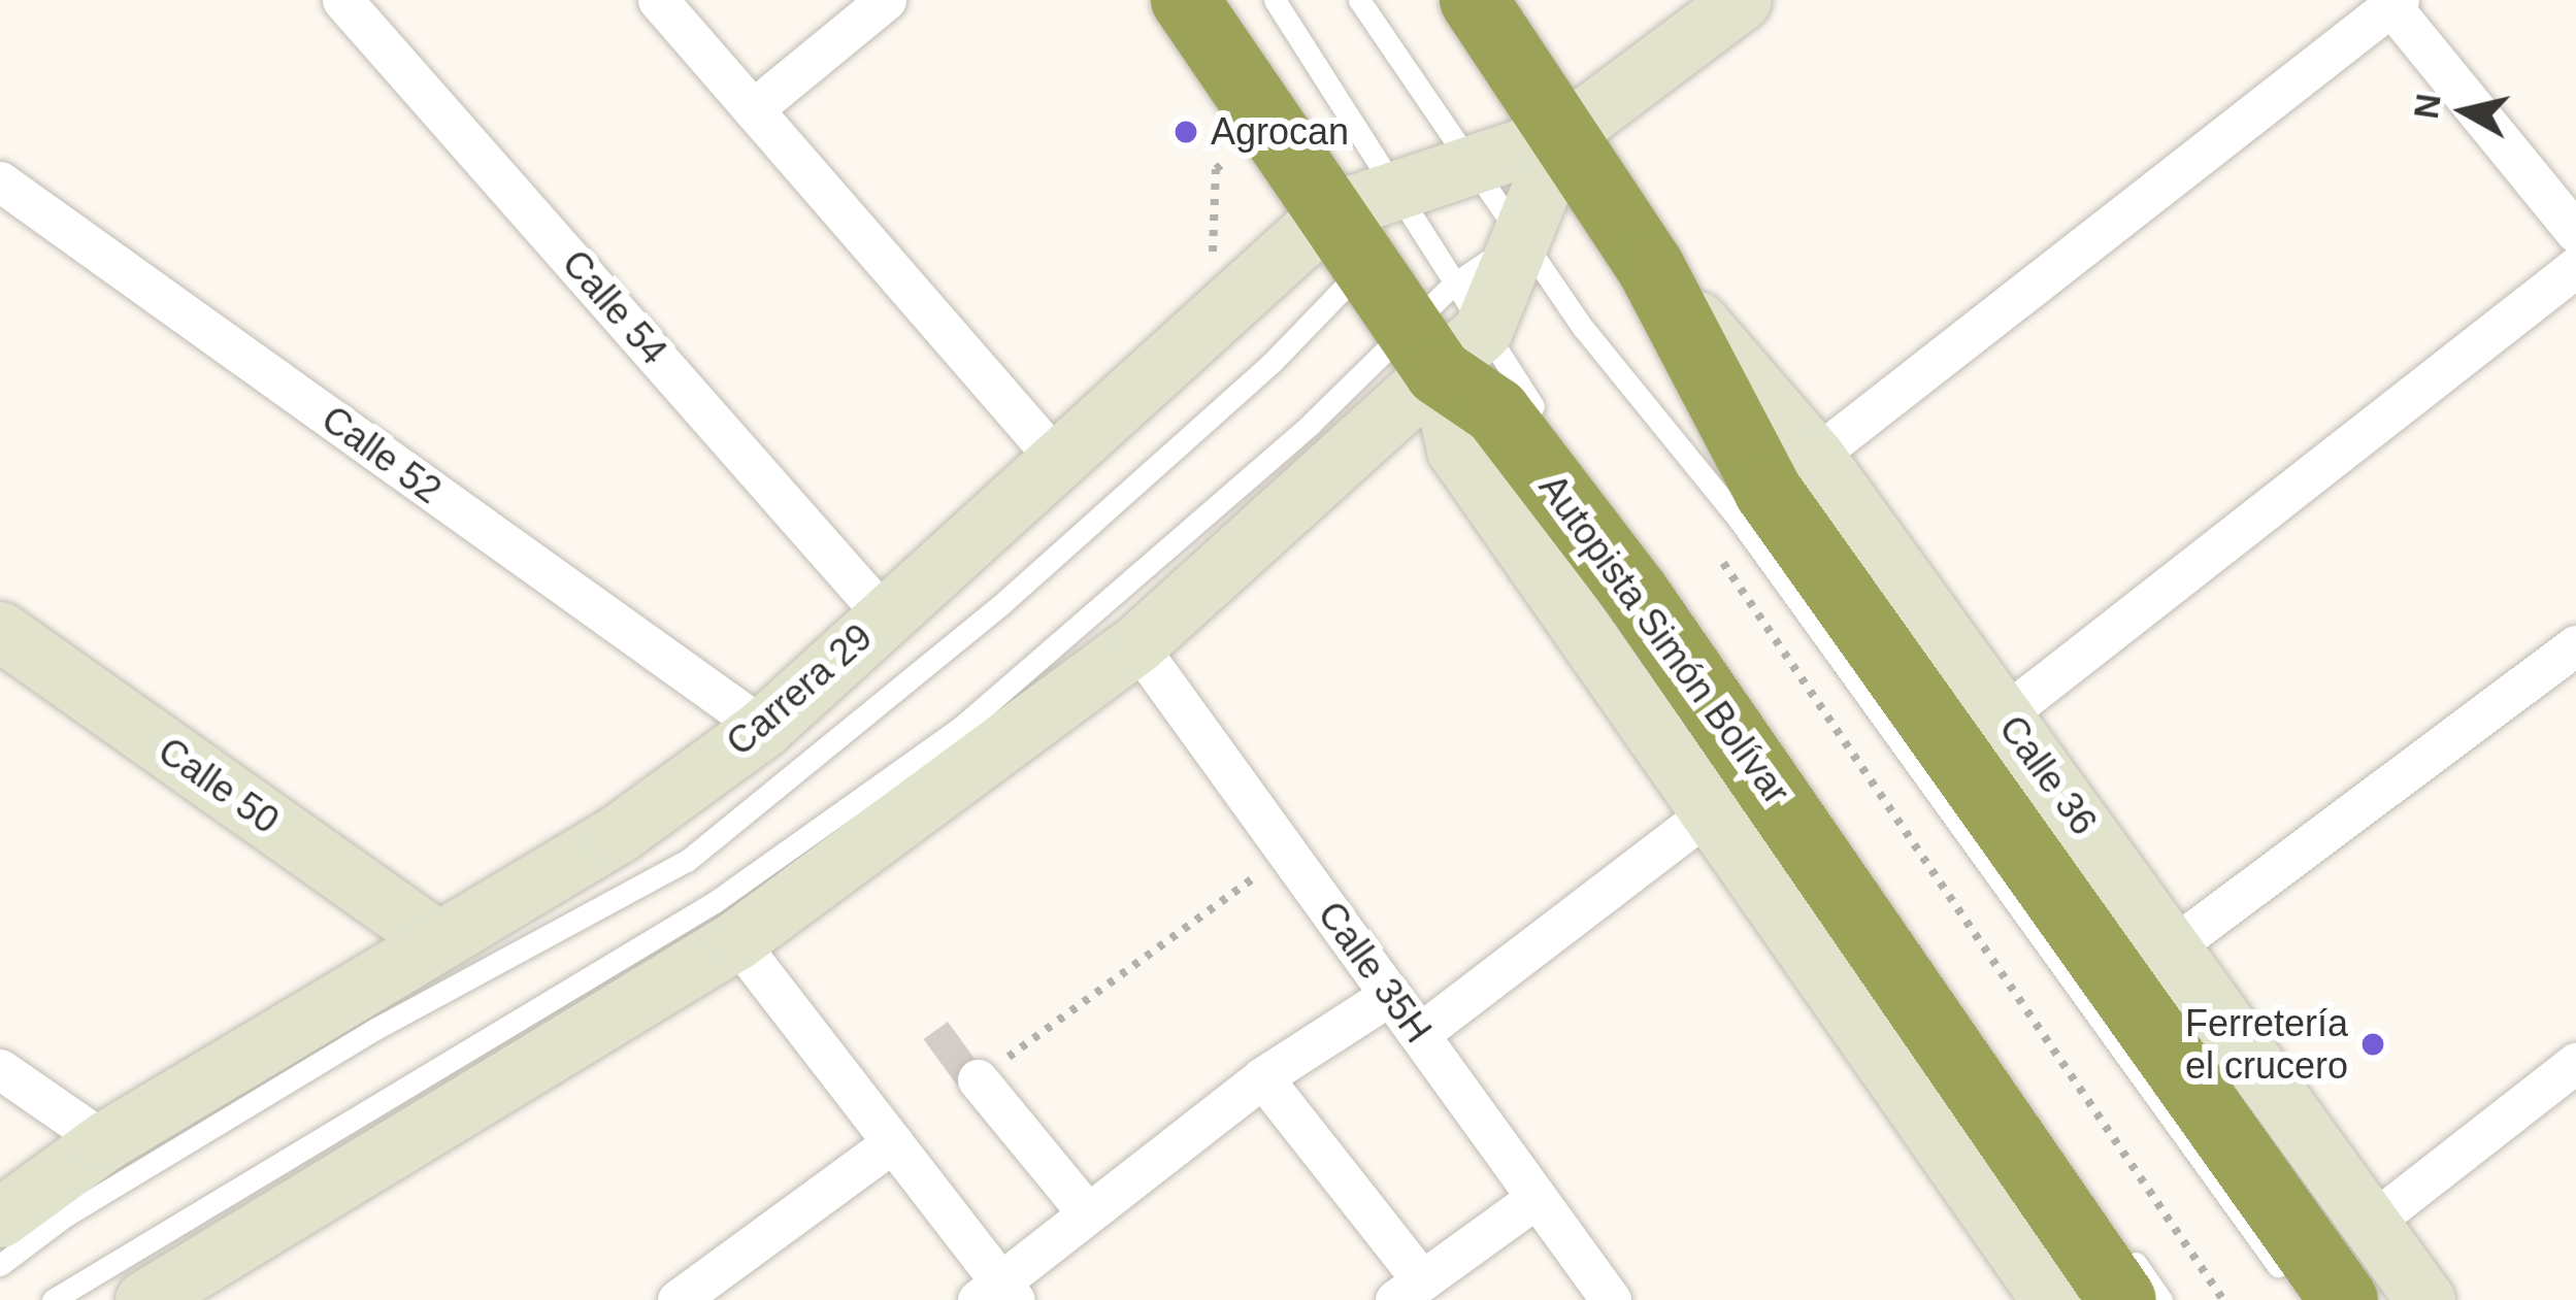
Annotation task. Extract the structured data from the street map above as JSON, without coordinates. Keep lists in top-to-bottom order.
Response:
{
  "streets": {
    "highway": ["Autopista Simón Bolívar"],
    "main road": ["Carrera 29", "Calle 36", "Calle 50"],
    "street": ["Calle 54", "Calle 52", "Calle 35H"]
  },
  "crossings": [
    ["Calle 54", "Carrera 29"],
    ["Calle 52", "Carrera 29"],
    ["Autopista Simón Bolívar", "Carrera 29"],
    ["Carrera 29", "Calle 50"]
  ],
  "places": ["Agrocan", "Ferretería el crucero"],
  "north": "left"
}
